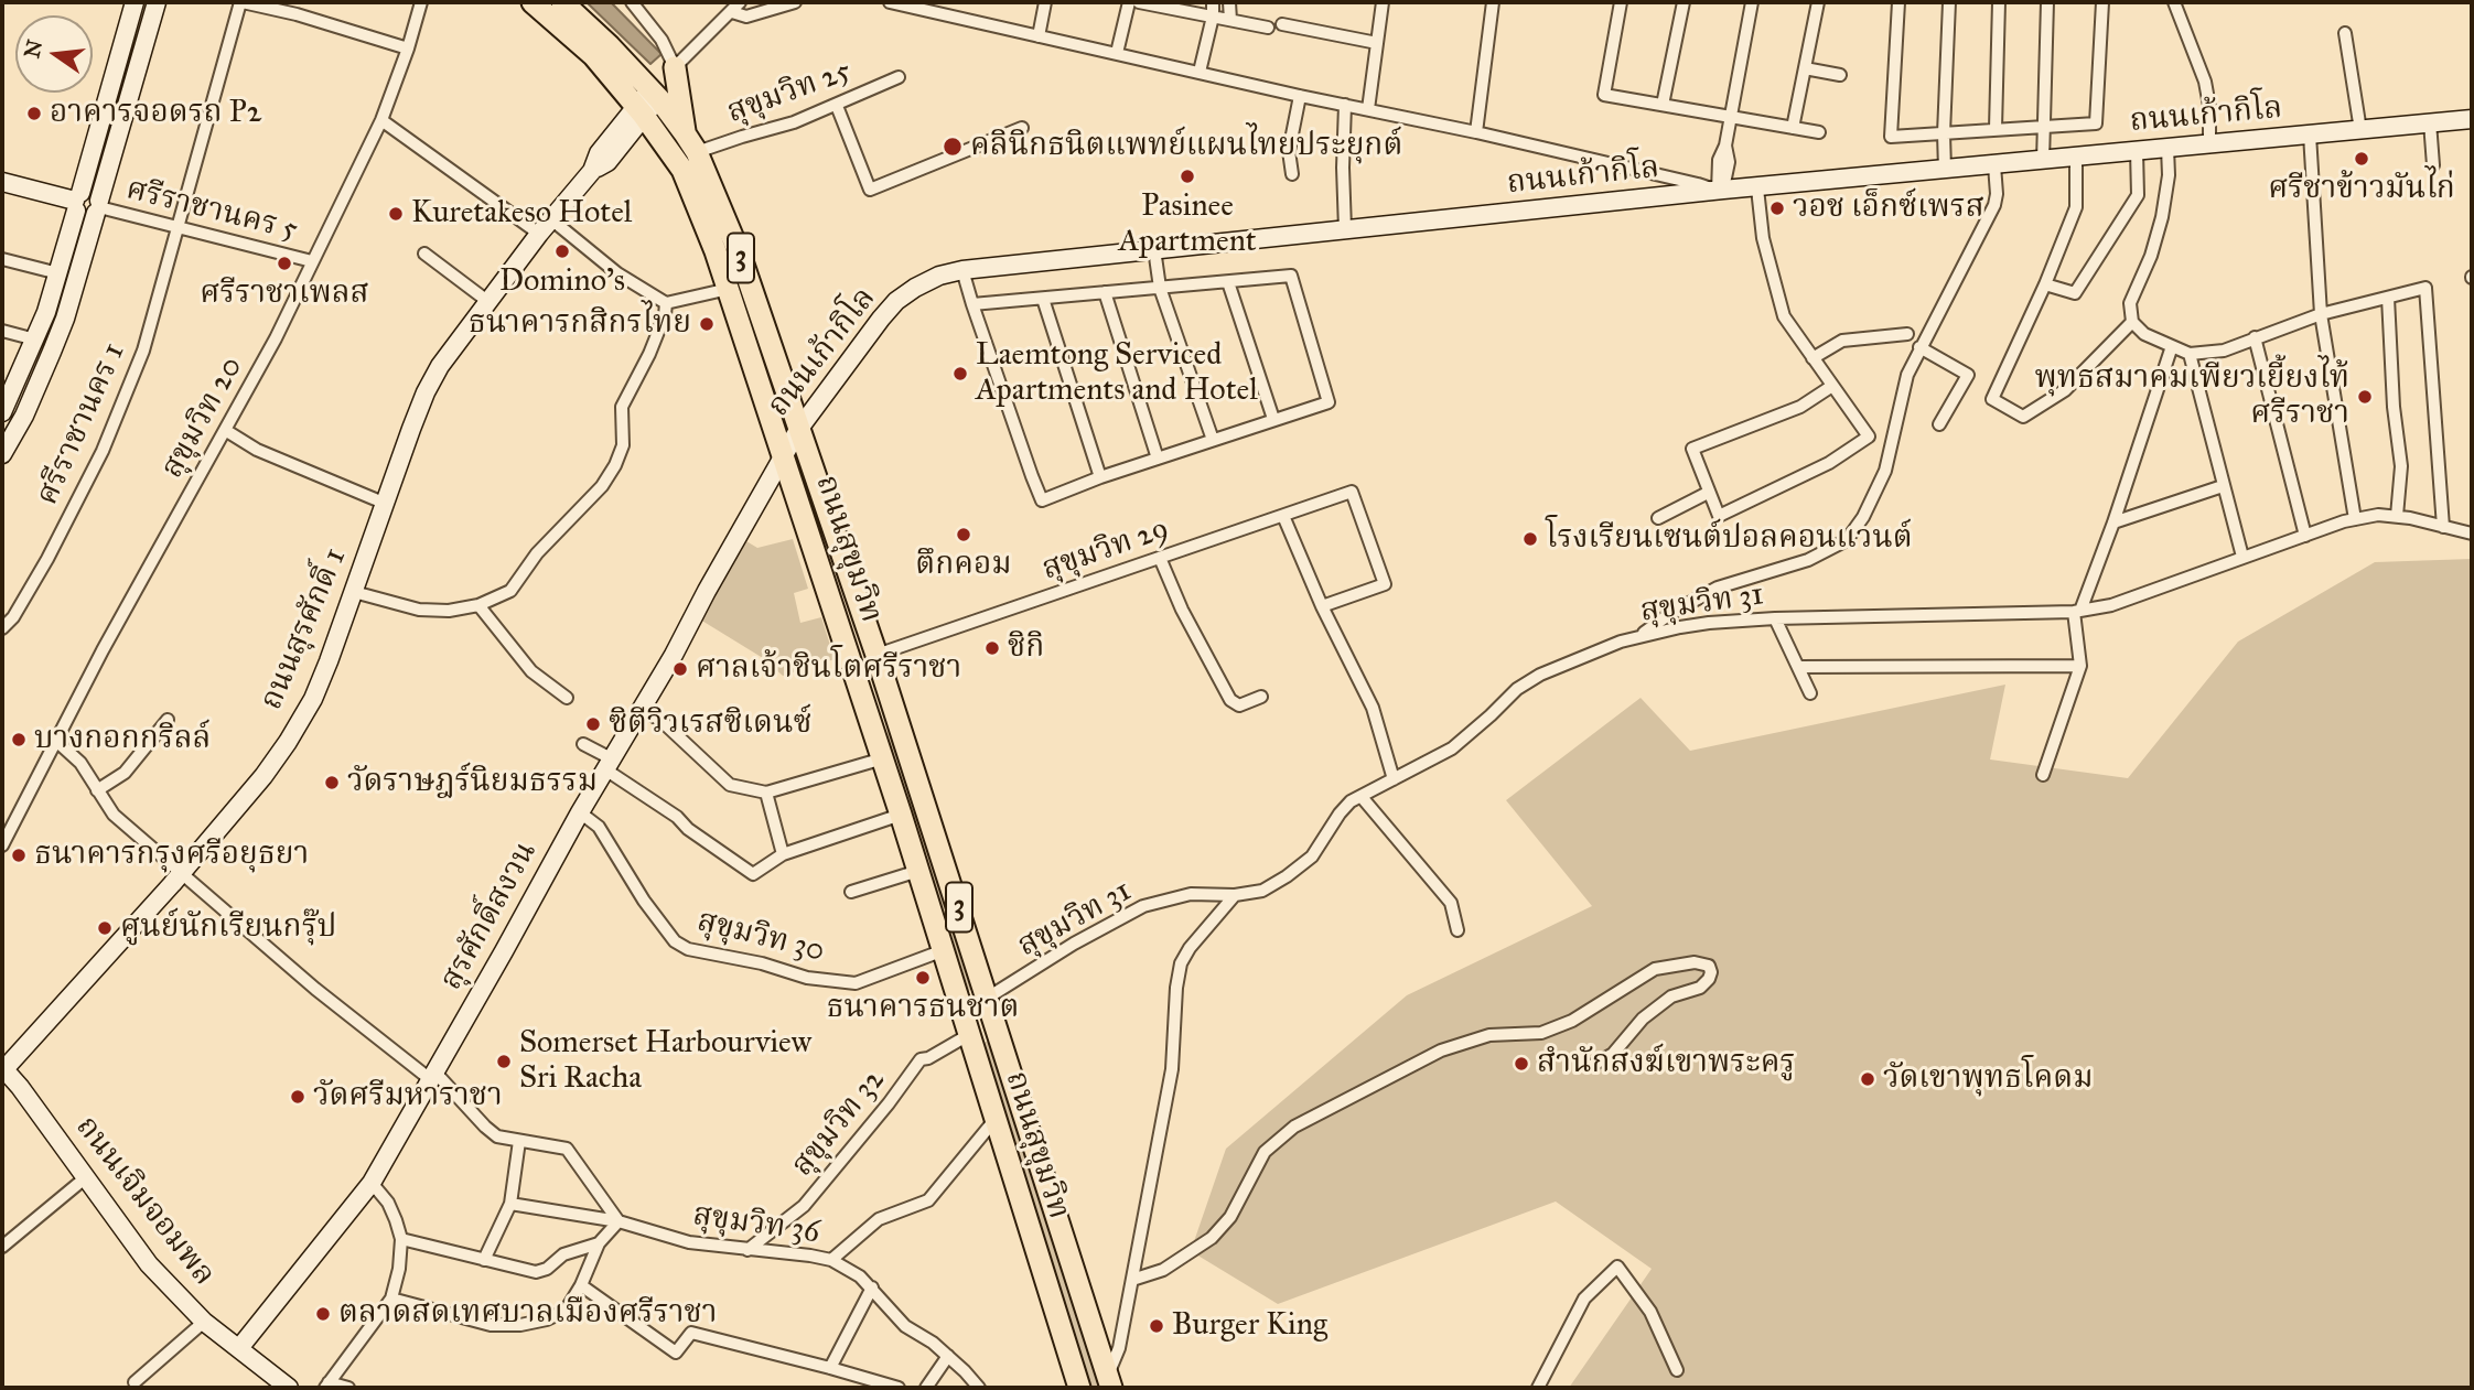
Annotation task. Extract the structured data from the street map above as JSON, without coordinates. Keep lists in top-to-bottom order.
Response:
{
  "streets": {
    "highway": ["3", "ถนนสุขุมวิท"],
    "street": [
      "สุขุมวิท 25",
      "ถนนเก้ากิโล",
      "ศรีราชานคร 5",
      "สุขุมวิท 20",
      "ศรีราชานคร 1",
      "สุขุมวิท 29",
      "สุขุมวิท 31",
      "ถนนสุรศักดิ์ 1",
      "สุรศักดิ์สงวน",
      "สุขุมวิท 30",
      "สุขุมวิท 32",
      "ถนนเจิมจอมพล",
      "สุขุมวิท 36"
    ]
  },
  "crossings": [
    ["สุขุมวิท 25", "ถนนสุขุมวิท"],
    ["ถนนเก้ากิโล", "ถนนสุขุมวิท"],
    ["ถนนเก้ากิโล", "สุรศักดิ์สงวน"],
    ["ศรีราชานคร 5", "สุขุมวิท 20"],
    ["ศรีราชานคร 5", "ศรีราชานคร 1"],
    ["ถนนสุขุมวิท", "สุขุมวิท 29"],
    ["ถนนสุขุมวิท", "สุขุมวิท 31"],
    ["ถนนสุขุมวิท", "ถนนสุรศักดิ์ 1"],
    ["ถนนสุขุมวิท", "สุรศักดิ์สงวน"],
    ["ถนนสุขุมวิท", "สุขุมวิท 30"],
    ["ถนนสุขุมวิท", "สุขุมวิท 32"],
    ["ถนนสุรศักดิ์ 1", "ถนนเจิมจอมพล"],
    ["สุรศักดิ์สงวน", "สุขุมวิท 30"],
    ["สุรศักดิ์สงวน", "ถนนเจิมจอมพล"],
    ["สุขุมวิท 32", "สุขุมวิท 36"]
  ],
  "places": [
    "อาคารจอดรถ P2",
    "คลินิกธนิตแพทย์แผนไทยประยุกต์",
    "ศรีชาข้าวมันไก่",
    "Pasinee Apartment",
    "วอช เอ็กซ์เพรส",
    "Kuretakeso Hotel",
    "Domino's",
    "ศรีราชาเพลส",
    "ธนาคารกสิกรไทย",
    "Laemtong Serviced Apartments and Hotel",
    "พุทธสมาคมเพียวเยี้ยงไท้ ศรีราชา",
    "ตึกคอม",
    "โรงเรียนเซนต์ปอลคอนแวนต์",
    "ชิกิ",
    "ศาลเจ้าชินโตศรีราชา",
    "ซิตีวิวเรสซิเดนซ์",
    "บางกอกกริลล์",
    "วัดราษฎร์นิยมธรรม",
    "ธนาคารกรุงศรีอยุธยา",
    "ศูนย์นักเรียนกรุ๊ป",
    "ธนาคารธนชาต",
    "Somerset Harbourview Sri Racha",
    "สำนักสงฆ์เขาพระครู",
    "วัดเขาพุทธโคดม",
    "วัดศรีมหาราชา",
    "ตลาดสดเทศบาลเมืองศรีราชา",
    "Burger King"
  ],
  "north": "left"
}
